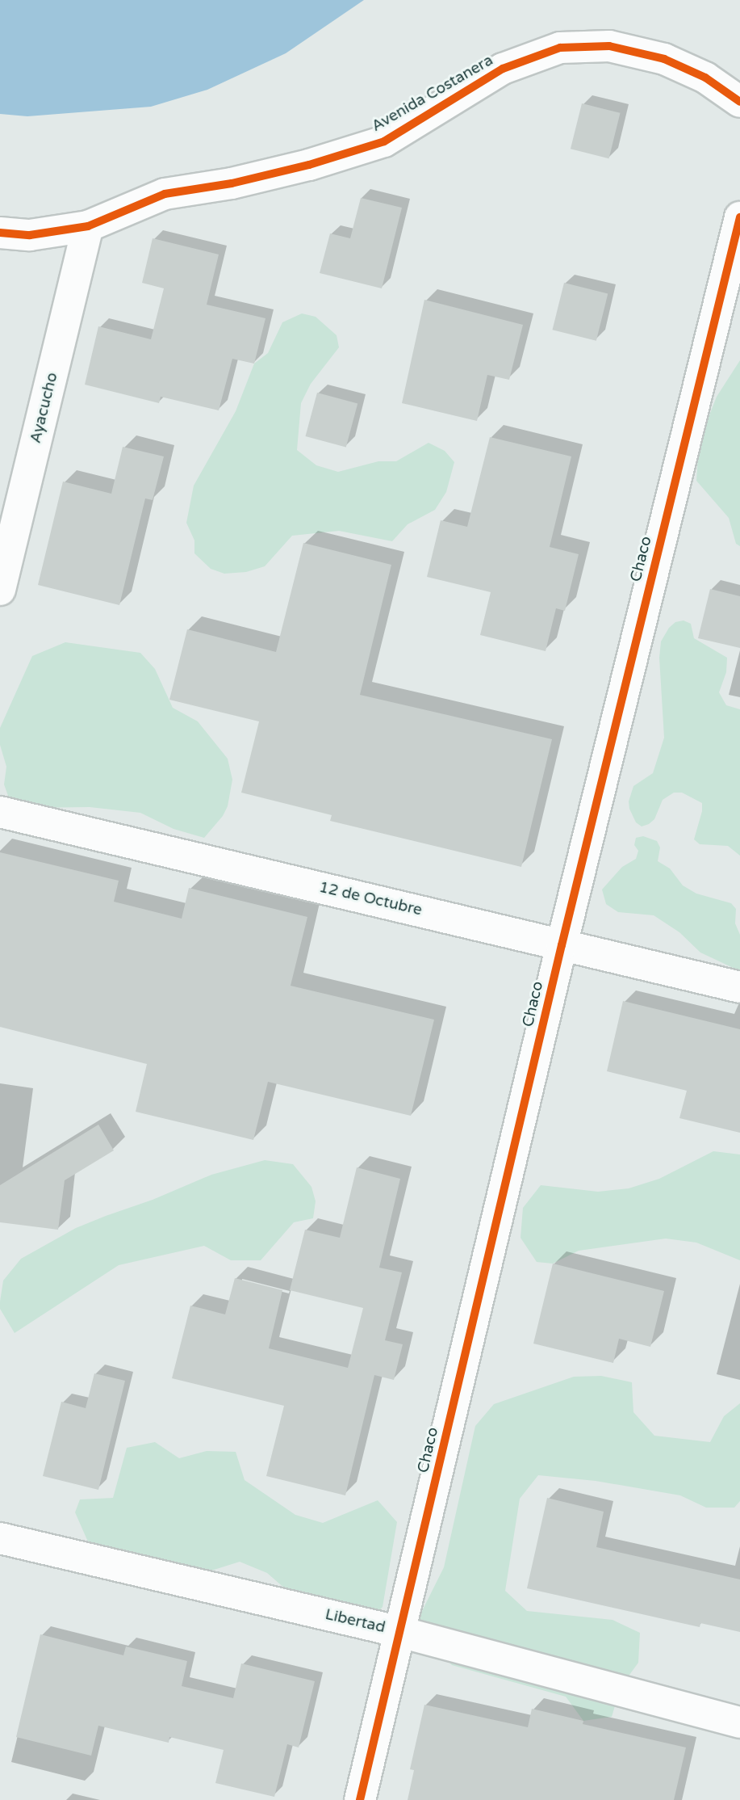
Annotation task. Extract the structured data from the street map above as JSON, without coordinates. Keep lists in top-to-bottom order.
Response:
{
  "streets": {
    "street": [
      "Avenida Costanera",
      "Ayacucho",
      "Chaco",
      "12 de Octubre",
      "Libertad"
    ]
  },
  "crossings": [
    ["Avenida Costanera", "Ayacucho"],
    ["Chaco", "12 de Octubre"],
    ["Chaco", "Libertad"]
  ]
}
